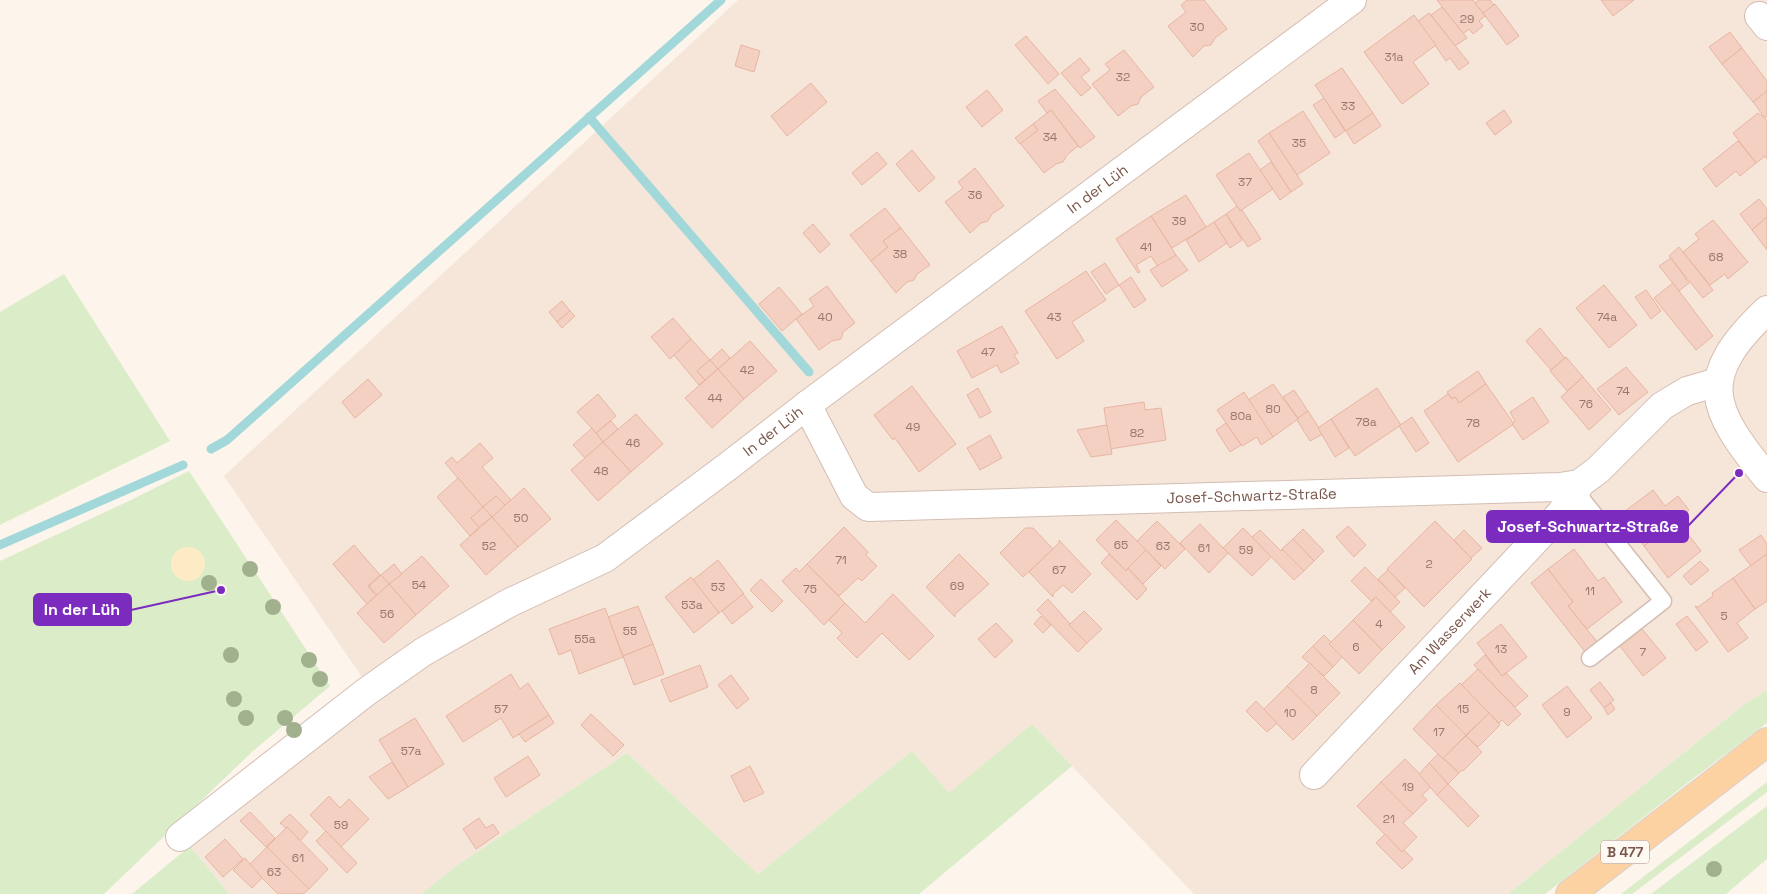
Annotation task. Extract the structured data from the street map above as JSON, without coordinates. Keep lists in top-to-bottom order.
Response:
{
  "streets": {
    "main road": ["B 477"],
    "street": ["In der Lüh", "Josef-Schwartz-Straße", "Am Wasserwerk"]
  },
  "crossings": [
    ["In der Lüh", "Josef-Schwartz-Straße"],
    ["Josef-Schwartz-Straße", "Am Wasserwerk"]
  ],
  "places": ["Josef-Schwartz-Straße", "In der Lüh"],
  "house_numbers": [
    "29",
    "30",
    "31a",
    "32",
    "33",
    "34",
    "35",
    "37",
    "36",
    "39",
    "41",
    "38",
    "68",
    "40",
    "43",
    "74a",
    "47",
    "42",
    "74",
    "44",
    "76",
    "80",
    "80a",
    "78a",
    "78",
    "49",
    "82",
    "46",
    "48",
    "50",
    "65",
    "52",
    "63",
    "61",
    "59",
    "71",
    "2",
    "67",
    "54",
    "69",
    "53",
    "75",
    "11",
    "53a",
    "56",
    "5",
    "4",
    "55",
    "55a",
    "6",
    "13",
    "7",
    "8",
    "57",
    "15",
    "9",
    "10",
    "17",
    "57a",
    "19",
    "21",
    "59",
    "61",
    "63"
  ]
}
